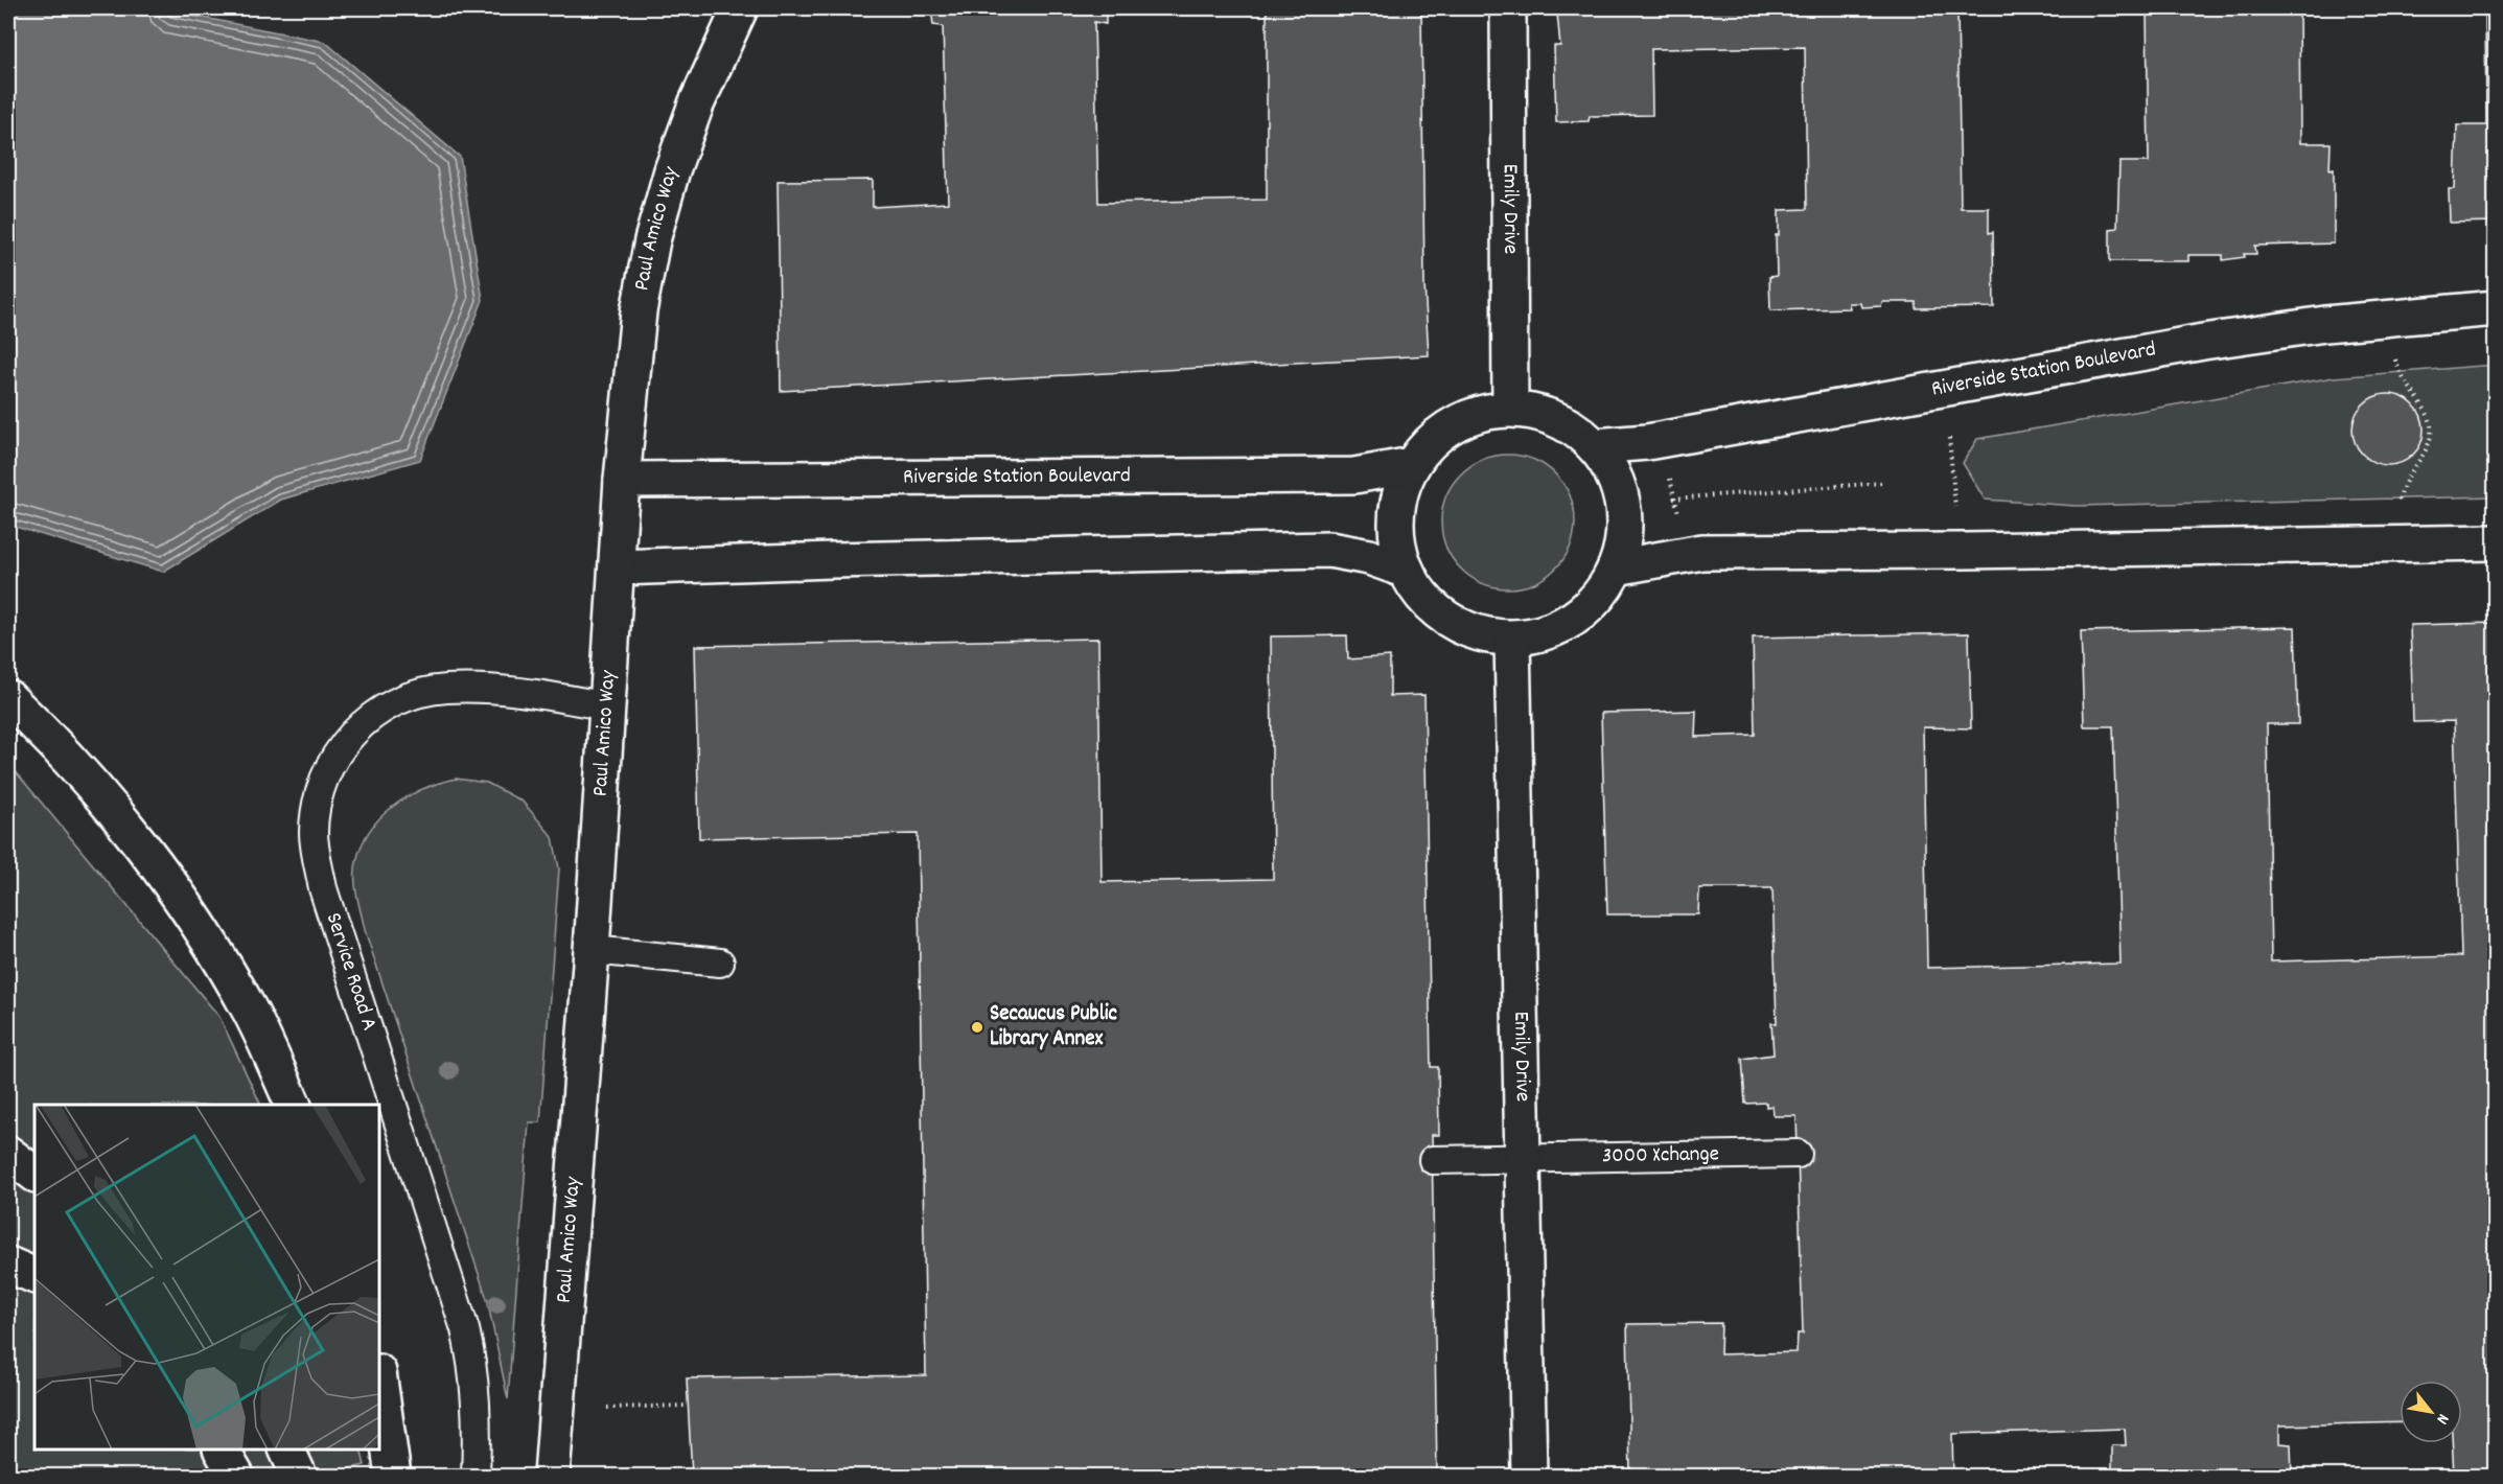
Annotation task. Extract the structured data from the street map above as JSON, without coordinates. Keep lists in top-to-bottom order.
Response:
{
  "streets": {
    "main road": ["Emily Drive", "Paul Amico Way", "Riverside Station Boulevard"],
    "lane": ["Service Road A", "3000 Xchange"]
  },
  "crossings": [
    ["Emily Drive", "3000 Xchange"],
    ["Paul Amico Way", "Riverside Station Boulevard"],
    ["Paul Amico Way", "Service Road A"]
  ],
  "places": ["Secaucus Public Library Annex"],
  "north": "bottom right"
}
